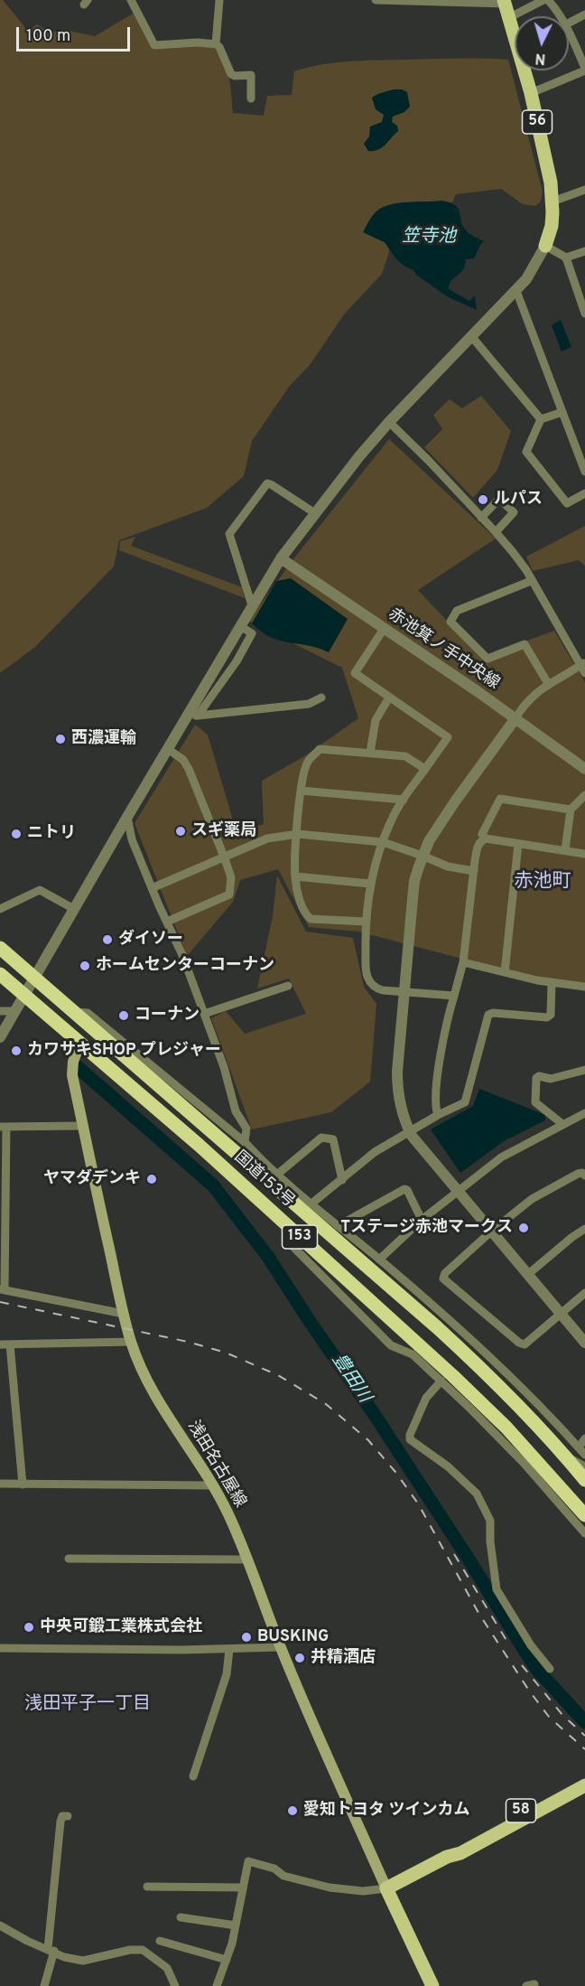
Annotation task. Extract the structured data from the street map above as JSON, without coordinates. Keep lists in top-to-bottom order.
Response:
{
  "streets": {
    "highway": ["国道153号", "153"],
    "main road": ["56", "浅田名古屋線", "58"],
    "street": ["赤池箕ノ手中央線"]
  },
  "crossings": [
    ["国道153号", "153"],
    ["国道153号", "浅田名古屋線"],
    ["浅田名古屋線", "58"]
  ],
  "districts": ["赤池町", "浅田平子一丁目"],
  "water": ["笠寺池", "豊田川"],
  "places": [
    "ルパス",
    "西濃運輸",
    "スギ薬局",
    "ニトリ",
    "ダイソー",
    "ホームセンターコーナン",
    "コーナン",
    "カワサキSHOP プレジャー",
    "ヤマダデンキ",
    "Tステージ赤池マークス",
    "中央可鍛工業株式会社",
    "BUSKING",
    "井精酒店",
    "愛知トヨタ ツインカム"
  ],
  "scale_bar": "100 m",
  "north": "bottom"
}
